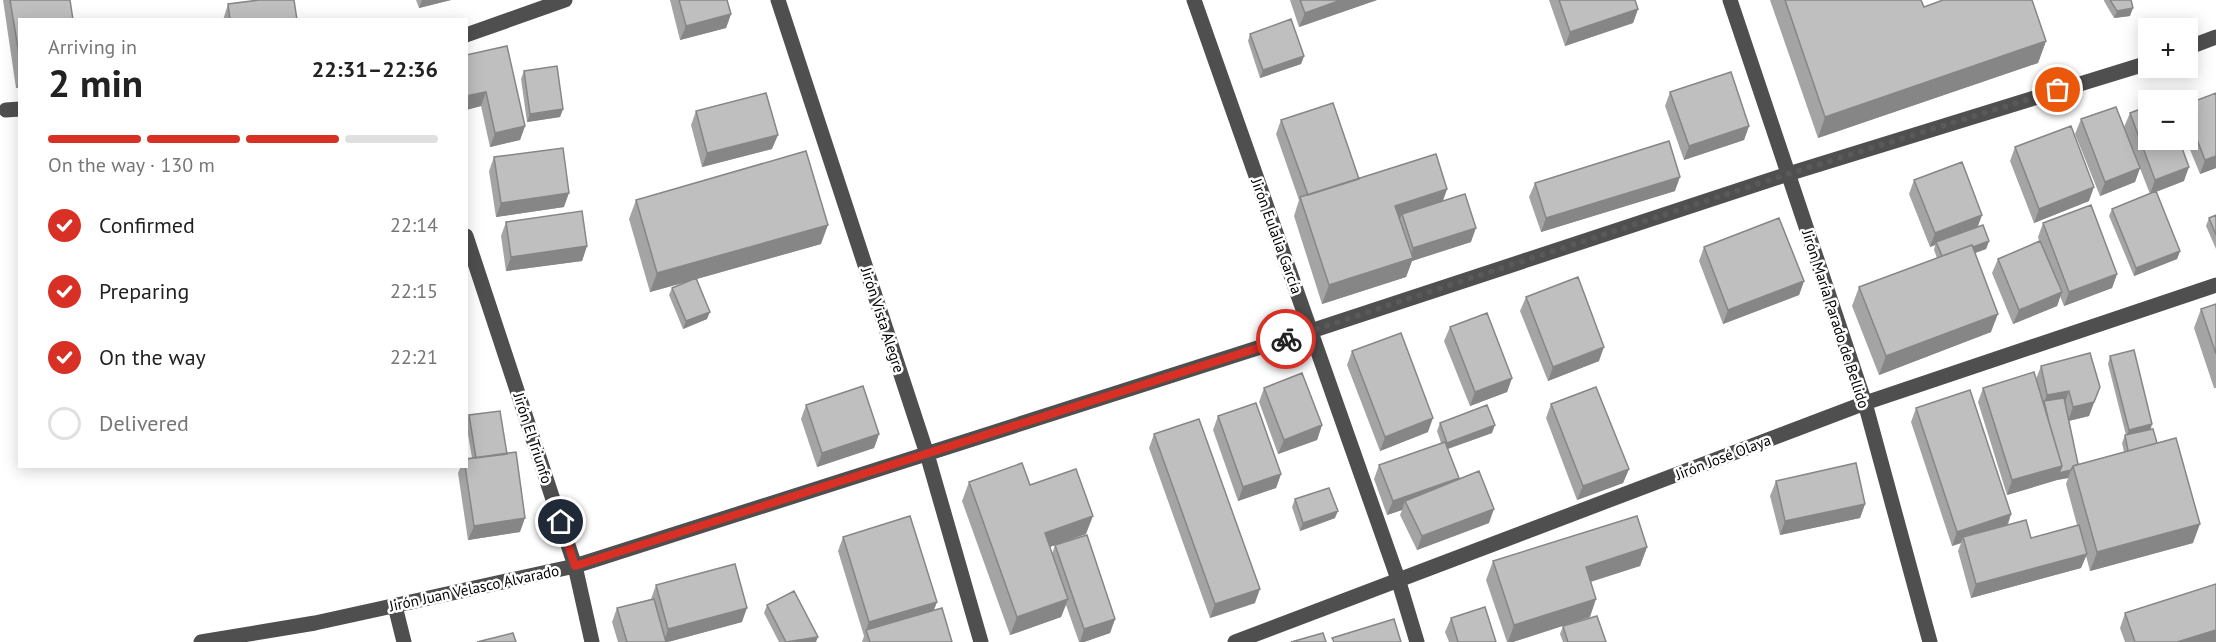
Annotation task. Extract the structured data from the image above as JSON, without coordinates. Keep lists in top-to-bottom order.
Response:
{
  "streets": {
    "street": [
      "Jirón Eulalia García",
      "Jirón María Parado de Bellido",
      "Jirón Vista Alegre",
      "Jirón El Triunfo",
      "Jirón José Olaya",
      "Jirón Juan Velasco Alvarado"
    ]
  },
  "crossings": [
    ["Jirón Eulalia García", "Jirón José Olaya"],
    ["Jirón Eulalia García", "Jirón Juan Velasco Alvarado"],
    ["Jirón María Parado de Bellido", "Jirón José Olaya"],
    ["Jirón María Parado de Bellido", "Jirón Juan Velasco Alvarado"],
    ["Jirón Vista Alegre", "Jirón Juan Velasco Alvarado"],
    ["Jirón El Triunfo", "Jirón Juan Velasco Alvarado"]
  ],
  "page": {
    "map_buttons": ["+", "−"],
    "heading": ["2 min", "Arriving in", "22:31–22:36"],
    "bar": "On the way · 130 m",
    "list": [
      ["Confirmed", "22:14"],
      ["Preparing", "22:15"],
      ["On the way", "22:21"],
      "Delivered"
    ]
  }
}
